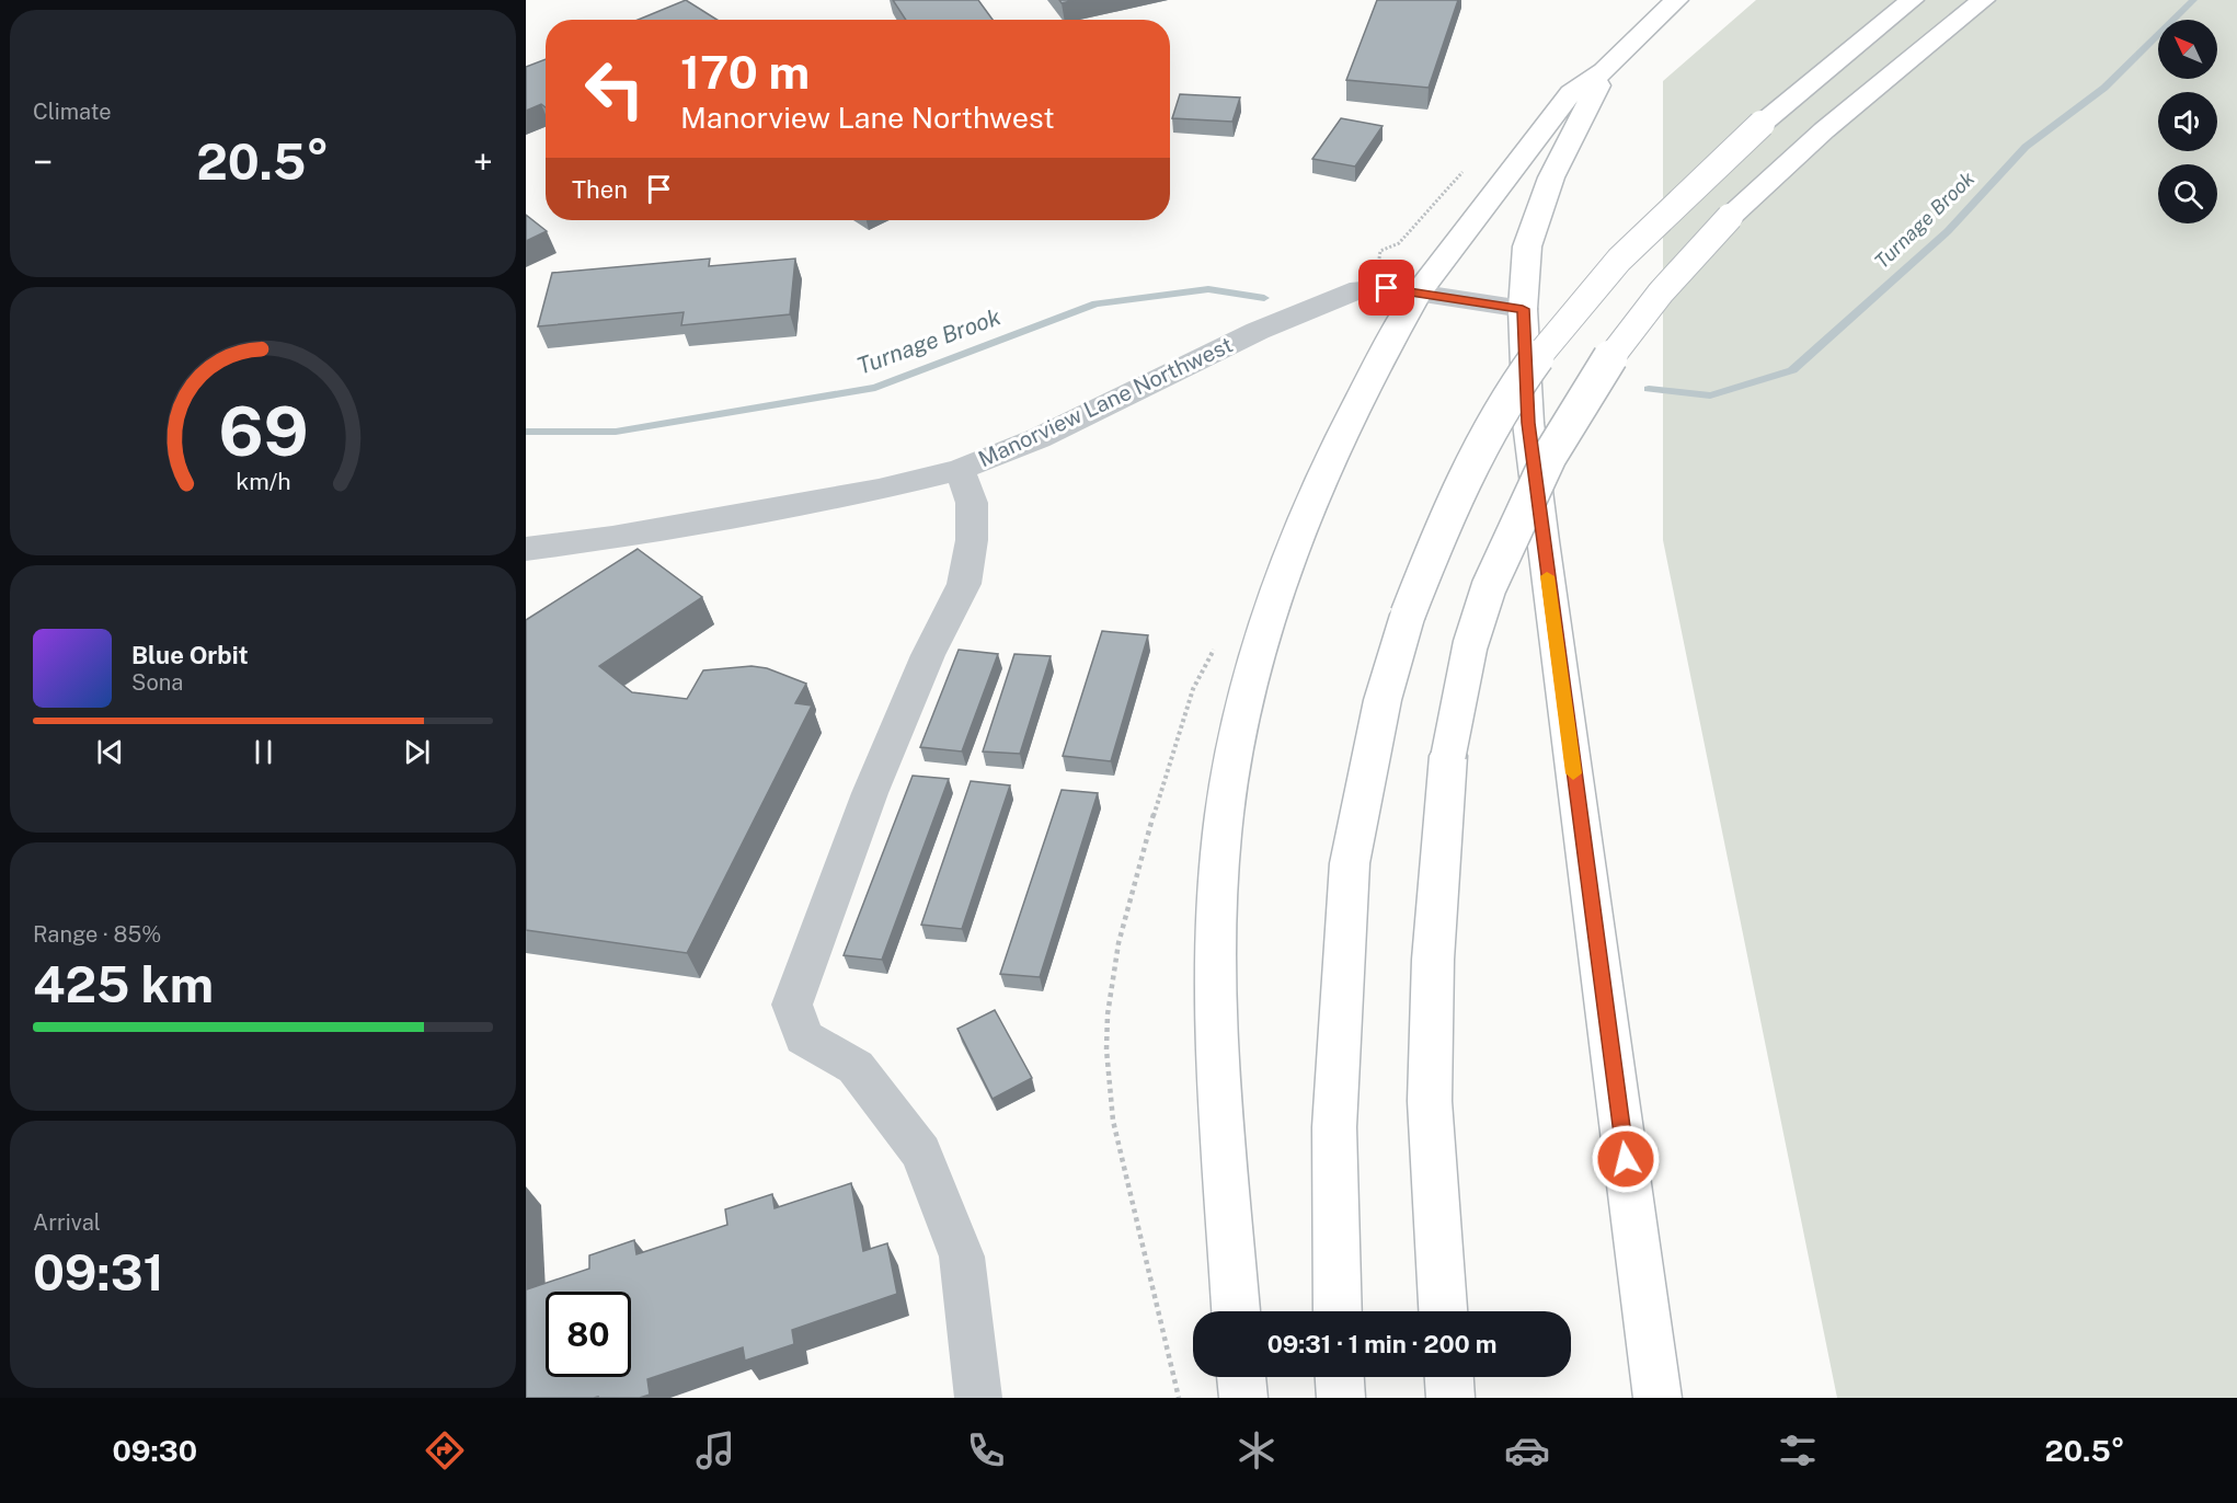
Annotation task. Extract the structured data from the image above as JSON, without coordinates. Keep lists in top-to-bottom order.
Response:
{
  "streets": {
    "street": ["Manorview Lane Northwest"]
  },
  "water": ["Turnage Brook"],
  "north": "top left",
  "page": {
    "tile": [
      "Climate",
      ["Range · 85%", "425 km"],
      ["Arrival", "09:31"]
    ],
    "turn": ["170 m", "Manorview Lane Northwest"],
    "heat": ["−", "20.5°", "+"],
    "then": "Then",
    "song": ["Blue Orbit", "Sona"],
    "limit": "80",
    "trip": "09:31 · 1 min · 200 m",
    "tabs": ["09:30", "20.5°"],
    "gauge": ["69", "km/h"]
  }
}
